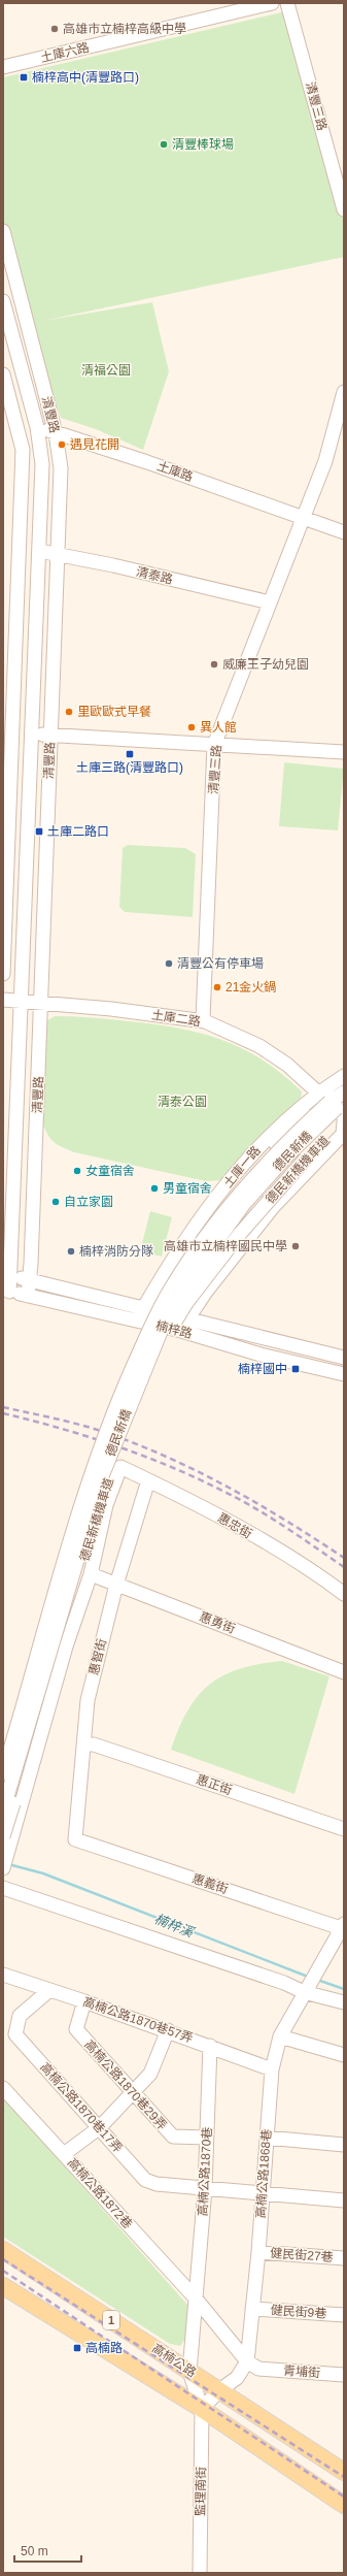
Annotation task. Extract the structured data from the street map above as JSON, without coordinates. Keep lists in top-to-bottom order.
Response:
{
  "streets": {
    "main road": ["1", "高楠公路"],
    "street": [
      "土庫六路",
      "清豐三路",
      "清豐路",
      "土庫路",
      "清泰路",
      "土庫二路",
      "德民新橋",
      "土庫一路",
      "德民新橋機車道",
      "楠梓路",
      "惠忠街",
      "惠勇街",
      "惠智街",
      "惠正街",
      "惠義街",
      "高楠公路1870巷57弄",
      "高楠公路1870巷29弄",
      "高楠公路1870巷17弄",
      "高楠公路1870巷",
      "高楠公路1868巷",
      "高楠公路1872巷",
      "健民街27巷",
      "健民街9巷",
      "青埔街",
      "監理南街"
    ]
  },
  "crossings": [
    ["清豐三路", "土庫路"],
    ["清豐三路", "清泰路"],
    ["清豐三路", "土庫二路"],
    ["清豐路", "土庫路"],
    ["清豐路", "清泰路"],
    ["清豐路", "土庫二路"],
    ["清豐路", "楠梓路"],
    ["土庫二路", "德民新橋"],
    ["土庫二路", "土庫一路"],
    ["土庫二路", "德民新橋機車道"],
    ["德民新橋", "德民新橋機車道"],
    ["土庫一路", "德民新橋機車道"],
    ["土庫一路", "楠梓路"],
    ["惠忠街", "惠勇街"],
    ["惠忠街", "惠智街"],
    ["惠勇街", "惠智街"],
    ["惠智街", "惠正街"],
    ["惠智街", "惠義街"],
    ["惠義街", "高楠公路1868巷"],
    ["高楠公路1870巷57弄", "高楠公路1870巷29弄"],
    ["高楠公路1870巷57弄", "高楠公路1870巷17弄"],
    ["高楠公路1870巷57弄", "高楠公路1870巷"],
    ["高楠公路1870巷57弄", "高楠公路1868巷"],
    ["高楠公路1870巷29弄", "高楠公路1870巷"],
    ["高楠公路1870巷17弄", "高楠公路1870巷"],
    ["高楠公路1870巷17弄", "高楠公路1868巷"],
    ["高楠公路1870巷", "高楠公路1872巷"],
    ["高楠公路1870巷", "高楠公路"],
    ["高楠公路1870巷", "監理南街"],
    ["高楠公路1868巷", "高楠公路1872巷"],
    ["高楠公路1868巷", "健民街27巷"],
    ["高楠公路1868巷", "健民街9巷"],
    ["高楠公路1868巷", "青埔街"],
    ["高楠公路1872巷", "青埔街"],
    ["1", "監理南街"],
    ["高楠公路", "監理南街"]
  ],
  "water": ["楠梓溪"],
  "parks": ["清福公園", "清泰公園"],
  "places": {
    "other": [
      "高雄市立楠梓高級中學",
      "清豐棒球場",
      "遇見花開",
      "威廉王子幼兒園",
      "里歐歐式早餐",
      "異人館",
      "清豐公有停車場",
      "21金火鍋",
      "女童宿舍",
      "男童宿舍",
      "自立家園",
      "高雄市立楠梓國民中學",
      "楠梓消防分隊"
    ],
    "transit": [
      "楠梓高中(清豐路口)",
      "土庫三路(清豐路口)",
      "土庫二路口",
      "楠梓國中",
      "高楠路"
    ]
  },
  "scale_bar": "50 m"
}
